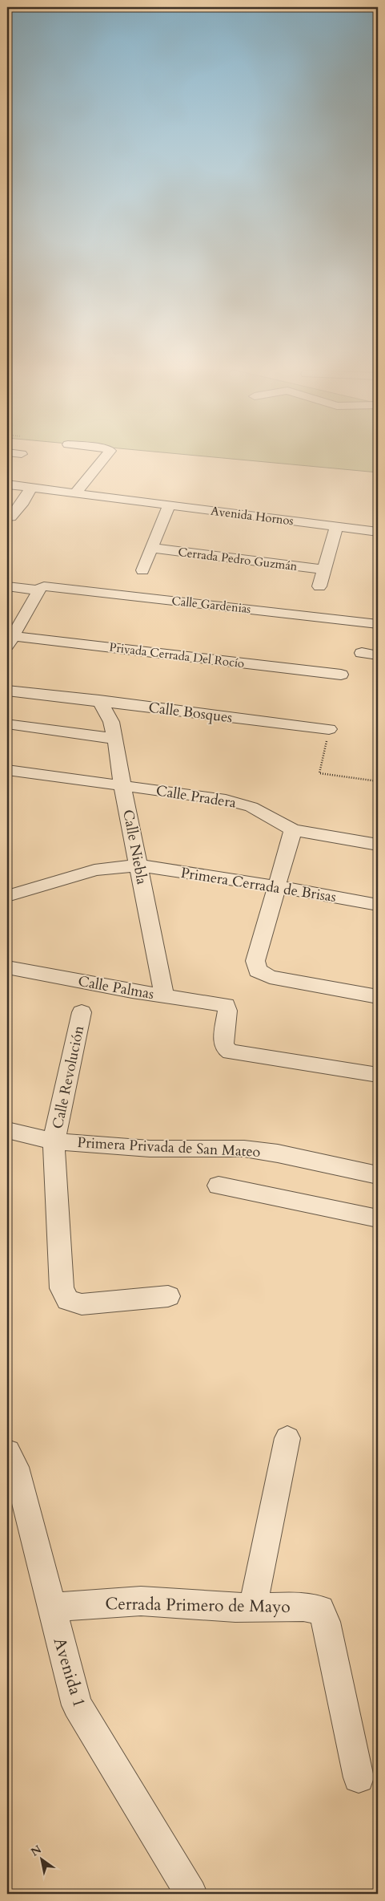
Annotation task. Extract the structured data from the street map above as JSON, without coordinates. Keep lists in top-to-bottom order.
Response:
{
  "streets": {
    "street": [
      "Avenida Hornos",
      "Cerrada Pedro Guzmán",
      "Calle Gardenias",
      "Privada Cerrada Del Rocío",
      "Calle Bosques",
      "Calle Pradera",
      "Calle Niebla",
      "Primera Cerrada de Brisas",
      "Calle Palmas",
      "Calle Revolución",
      "Primera Privada de San Mateo",
      "Cerrada Primero de Mayo",
      "Avenida 1"
    ]
  },
  "crossings": [
    ["Calle Bosques", "Calle Niebla"],
    ["Calle Pradera", "Calle Niebla"],
    ["Calle Niebla", "Primera Cerrada de Brisas"],
    ["Calle Niebla", "Calle Palmas"],
    ["Calle Revolución", "Primera Privada de San Mateo"],
    ["Cerrada Primero de Mayo", "Avenida 1"]
  ],
  "north": "top left"
}
